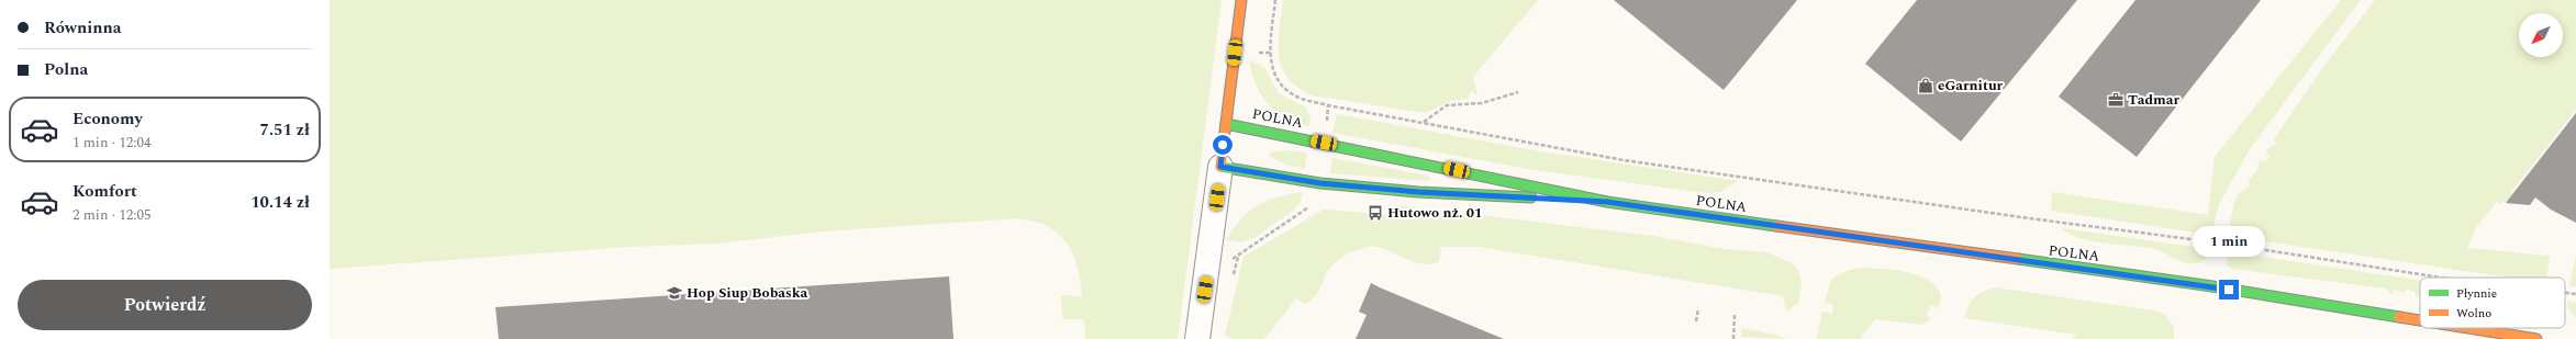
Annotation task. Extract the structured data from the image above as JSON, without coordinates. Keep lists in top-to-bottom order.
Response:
{
  "streets": {
    "street": ["POLNA"]
  },
  "places": {
    "shop": ["eGarnitur"],
    "office": ["Tadmar"],
    "bus stop": ["Hutowo nż. 01"],
    "school or university": ["Hop Siup Bobaska"]
  },
  "legend": ["Płynnie", "Wolno"],
  "north": "bottom left",
  "page": {
    "banner": ["Równinna", "Polna"],
    "list": [
      {
        "name": "Economy",
        "note": "1 min · 12:04",
        "value": "7.51 zł"
      },
      {
        "name": "Komfort",
        "note": "2 min · 12:05",
        "value": "10.14 zł"
      }
    ],
    "bubble": "1 min",
    "buttons": "Potwierdź"
  }
}
